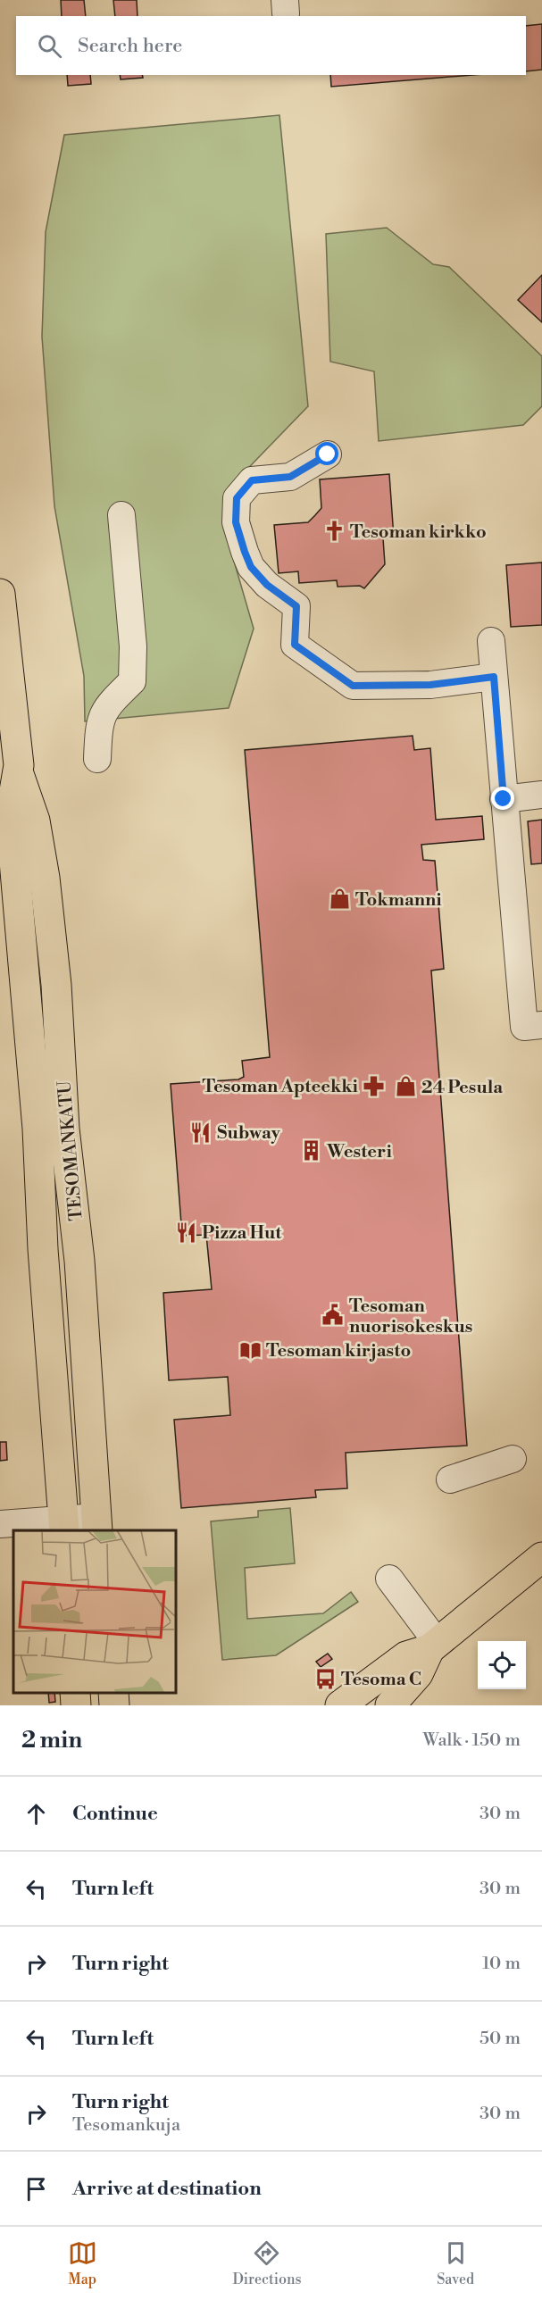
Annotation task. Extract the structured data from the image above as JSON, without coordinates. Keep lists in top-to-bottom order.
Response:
{
  "streets": {
    "main road": ["TESOMANKATU"]
  },
  "places": {
    "church": ["Tesoman kirkko"],
    "shop": ["Tokmanni", "24 Pesula"],
    "pharmacy": ["Tesoman Apteekki"],
    "restaurant": ["Subway", "Pizza Hut"],
    "building": ["Westeri"],
    "public building": ["Tesoman nuorisokeskus"],
    "library": ["Tesoman kirjasto"],
    "bus stop": ["Tesoma C"]
  },
  "page": {
    "search": "Search here",
    "heading": ["2 min", "Walk · 150 m"],
    "list": [
      ["Continue", "30 m"],
      ["Turn left", "30 m"],
      ["Turn right", "10 m"],
      ["Turn left", "50 m"],
      ["Turn right", "Tesomankuja", "30 m"],
      "Arrive at destination"
    ],
    "nav": ["Map", "Directions", "Saved"]
  }
}
